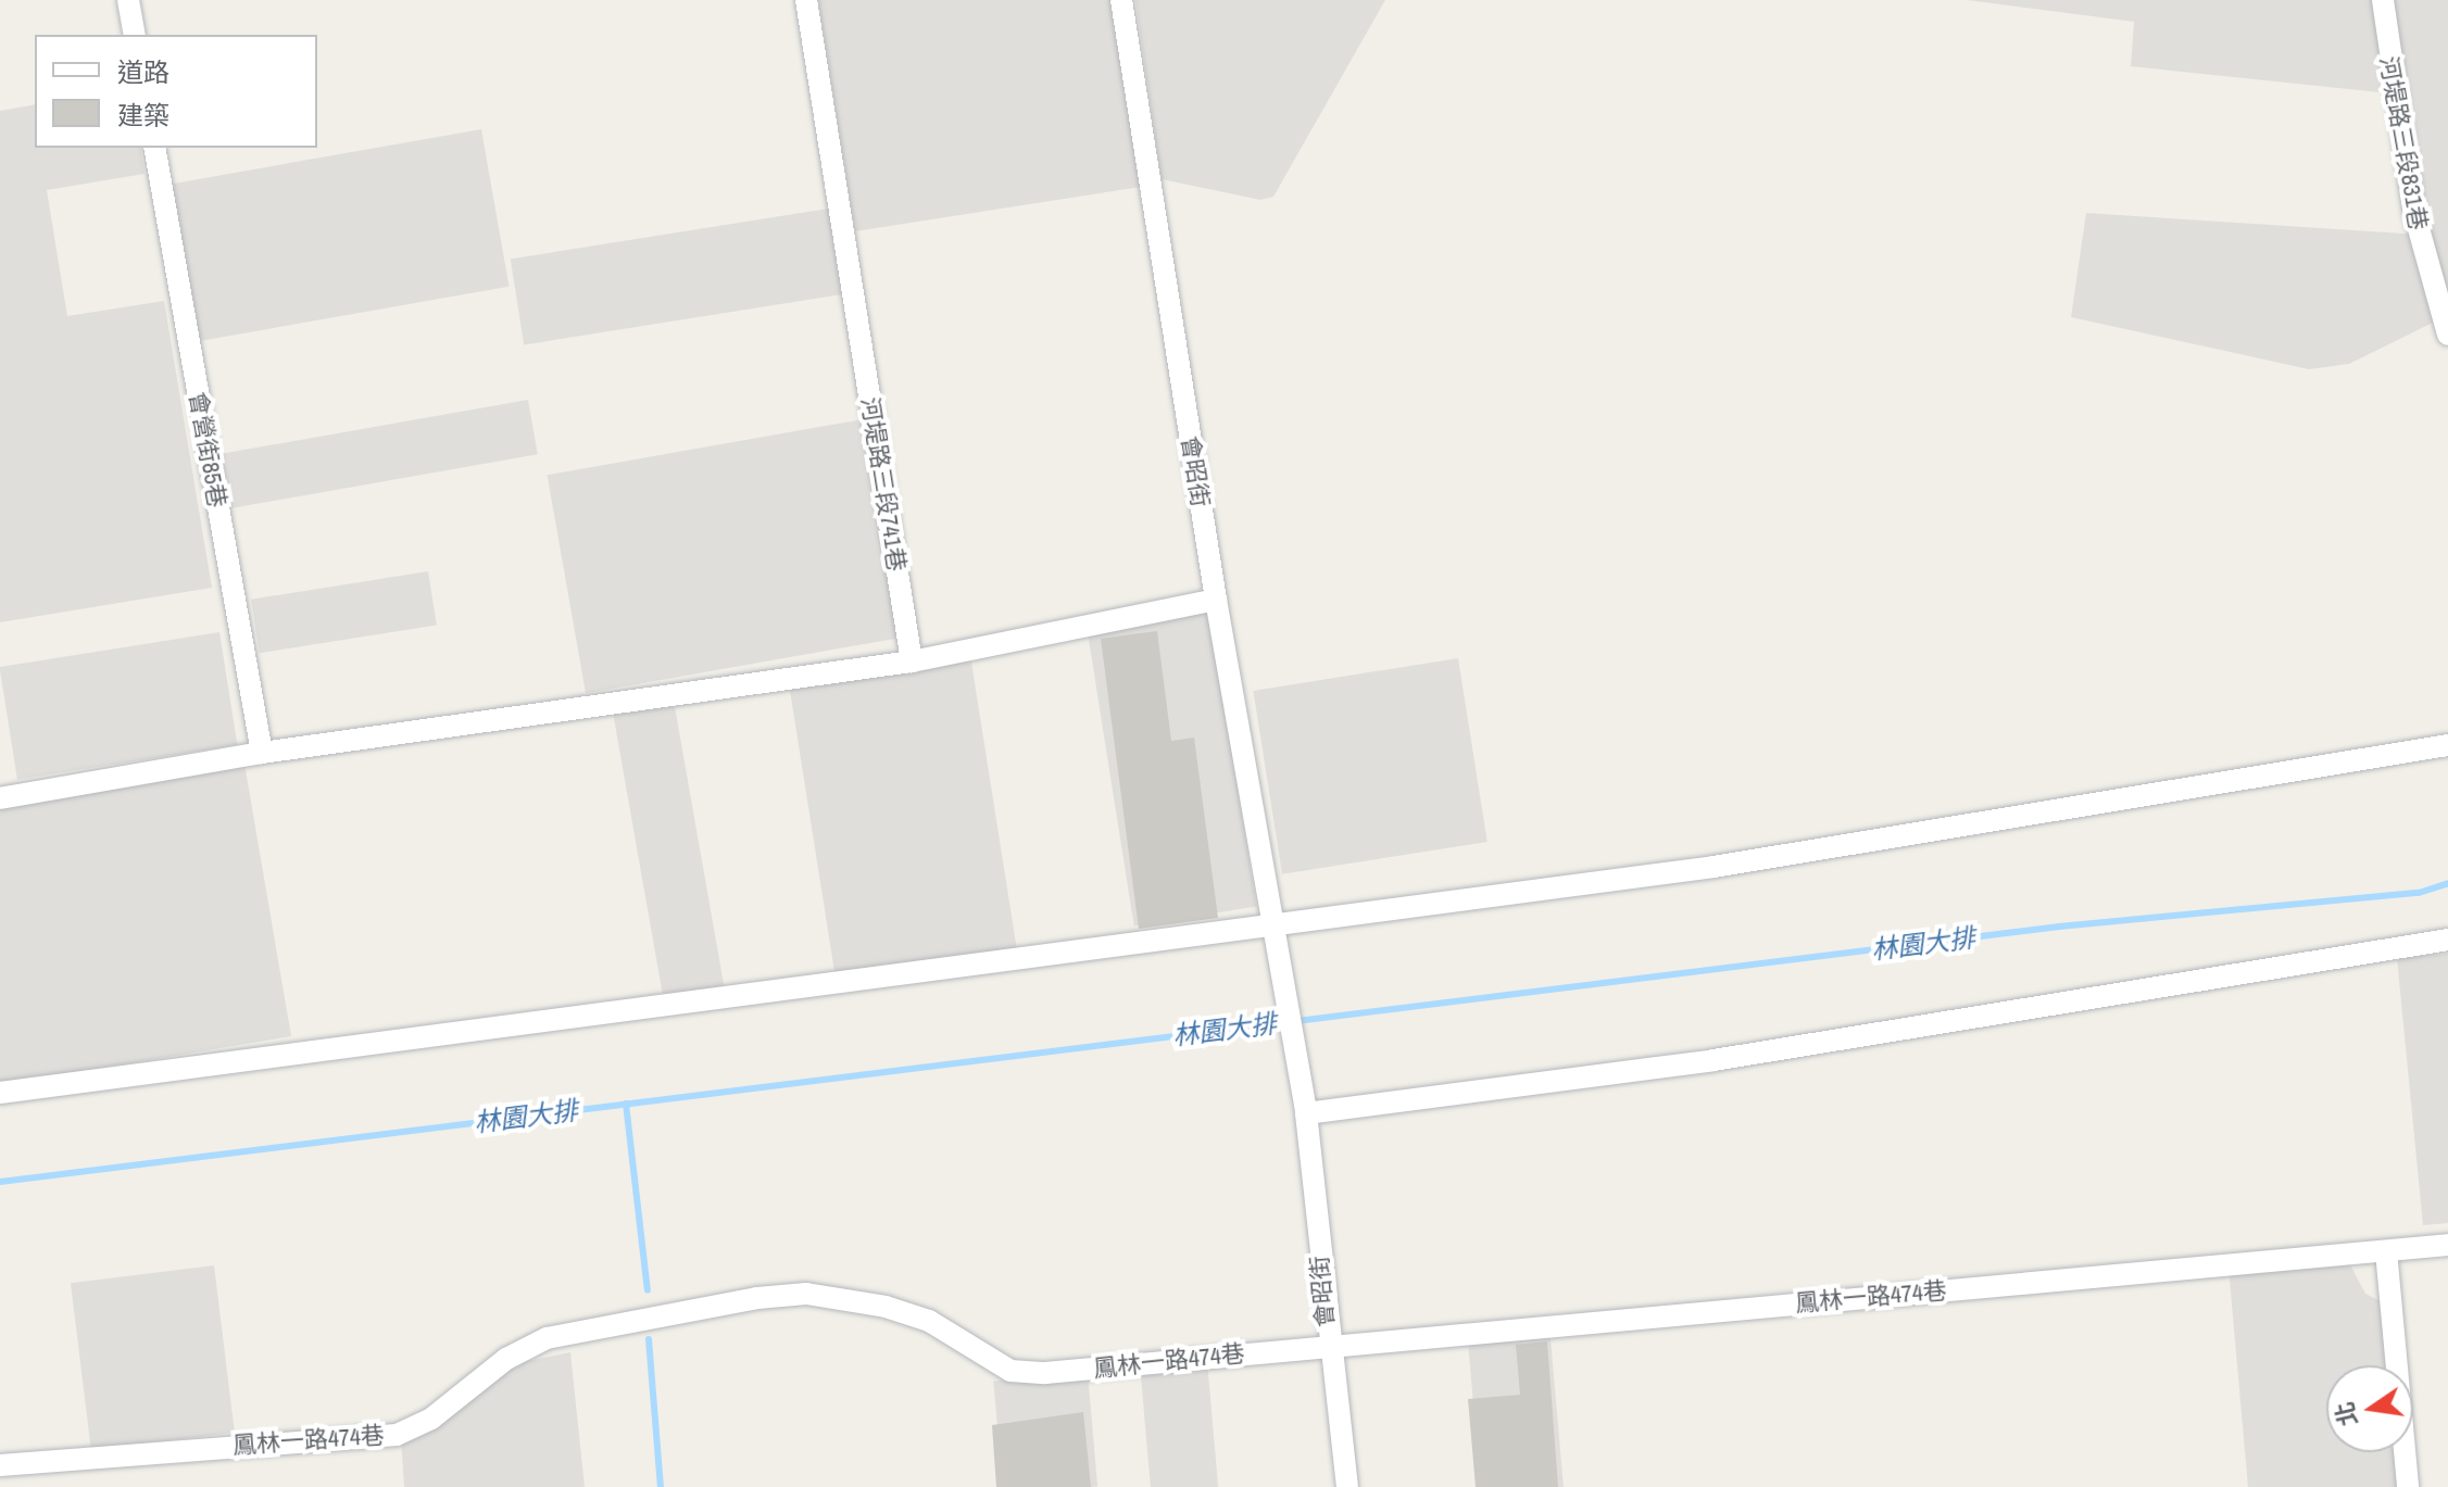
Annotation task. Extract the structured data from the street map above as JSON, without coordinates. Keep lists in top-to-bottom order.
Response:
{
  "streets": {
    "street": [
      "河堤路三段831巷",
      "會營街85巷",
      "會昭街",
      "河堤路三段741巷",
      "鳳林一路474巷"
    ]
  },
  "crossings": [
    ["會昭街", "鳳林一路474巷"]
  ],
  "water": ["林園大排"],
  "legend": ["道路", "建築"],
  "north": "left"
}
